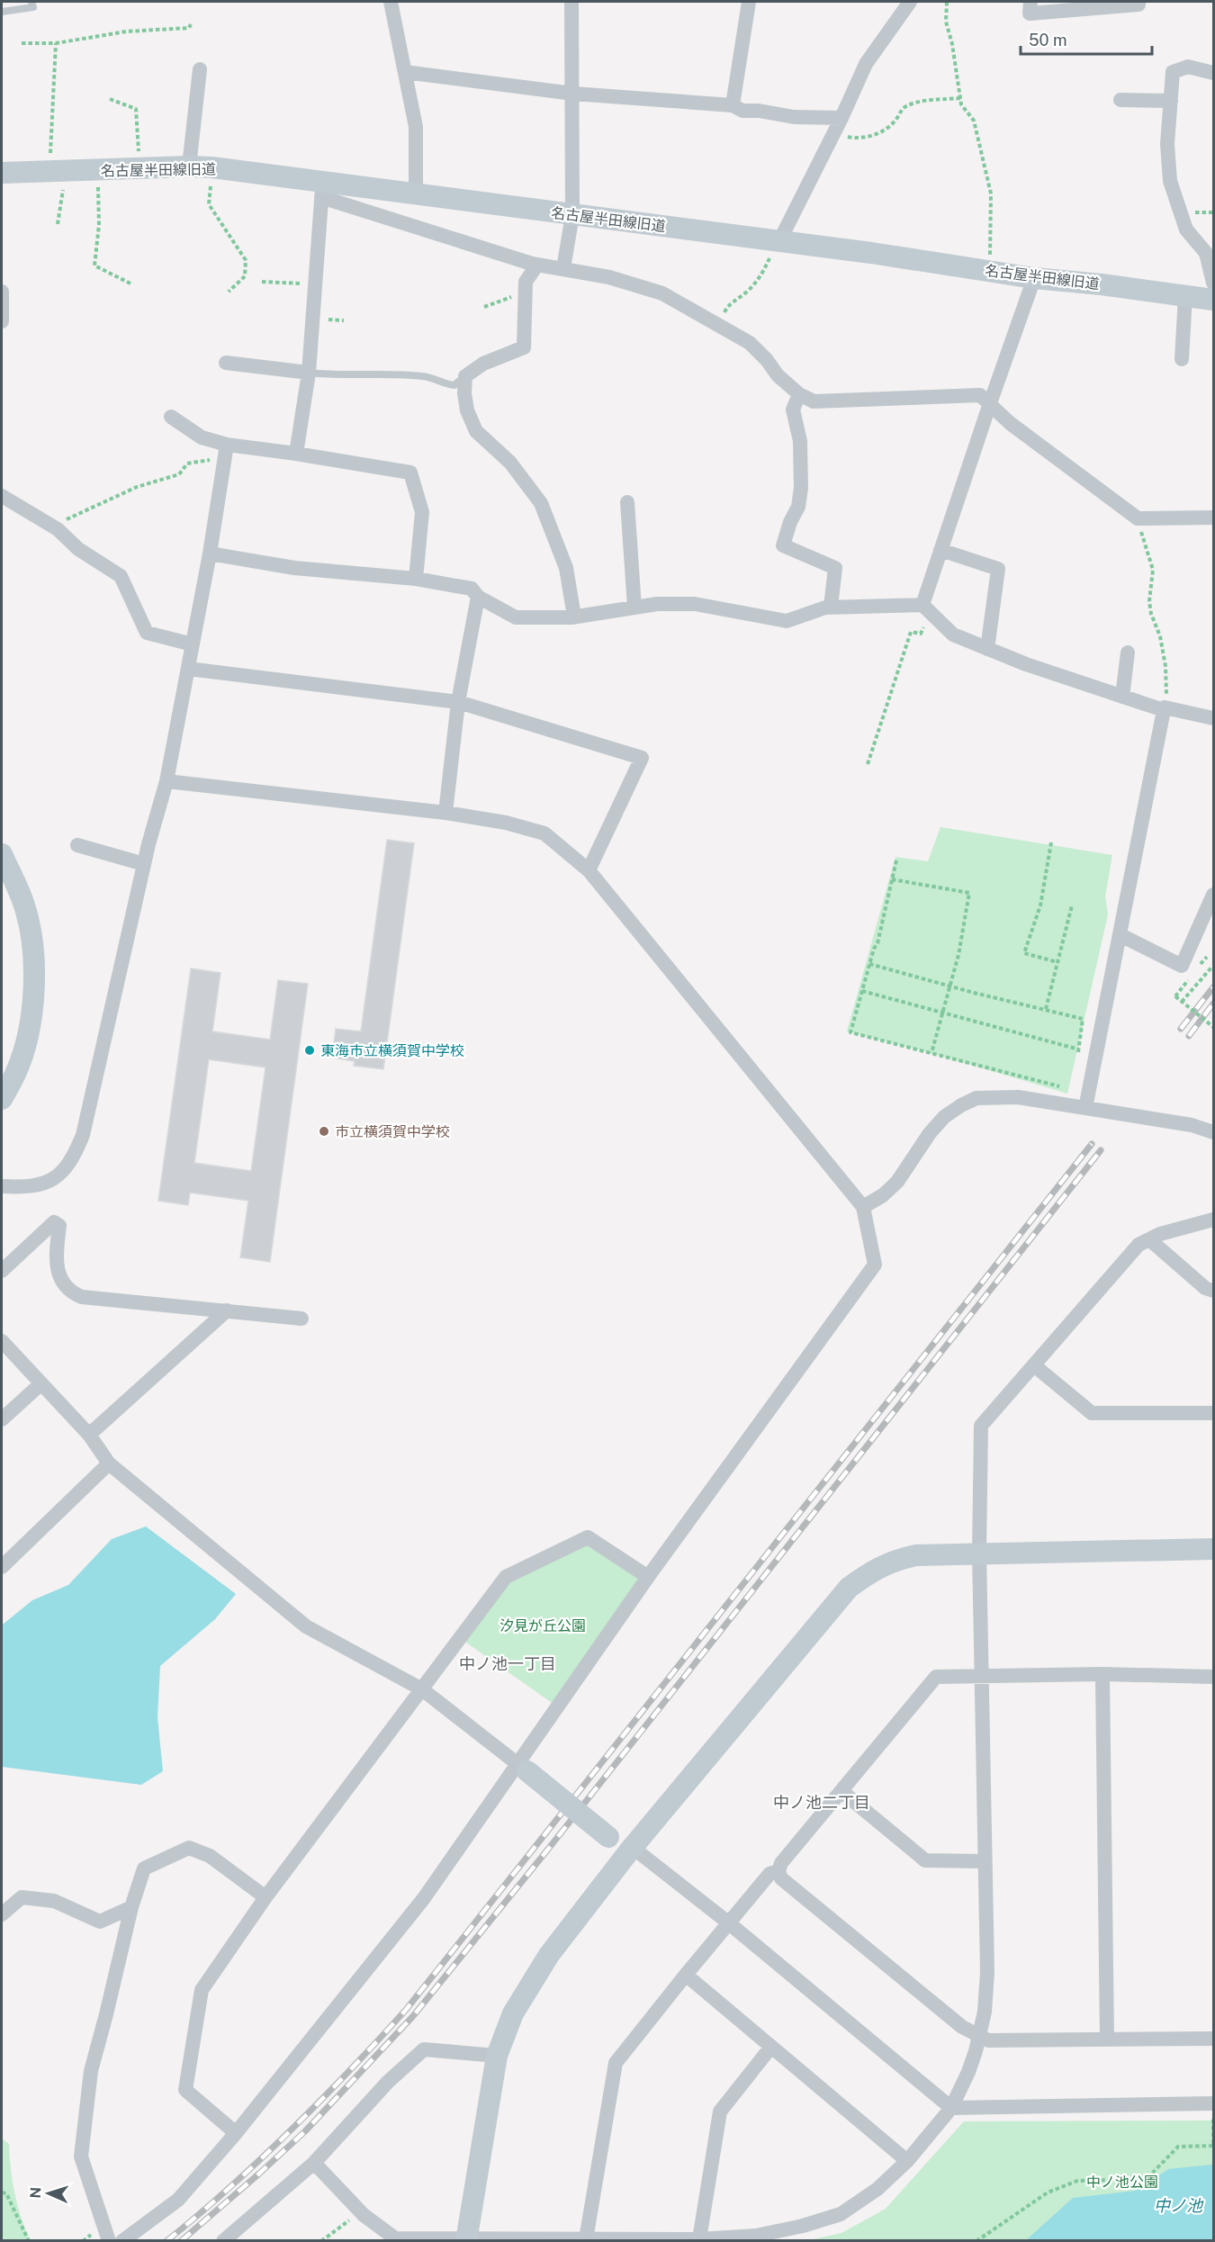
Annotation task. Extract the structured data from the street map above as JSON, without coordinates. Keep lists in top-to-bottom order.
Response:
{
  "streets": {
    "street": ["名古屋半田線旧道"]
  },
  "districts": ["中ノ池一丁目", "中ノ池二丁目"],
  "water": ["中ノ池"],
  "parks": ["汐見が丘公園", "中ノ池公園"],
  "places": ["東海市立横須賀中学校", "市立横須賀中学校"],
  "scale_bar": "50 m",
  "north": "left"
}
